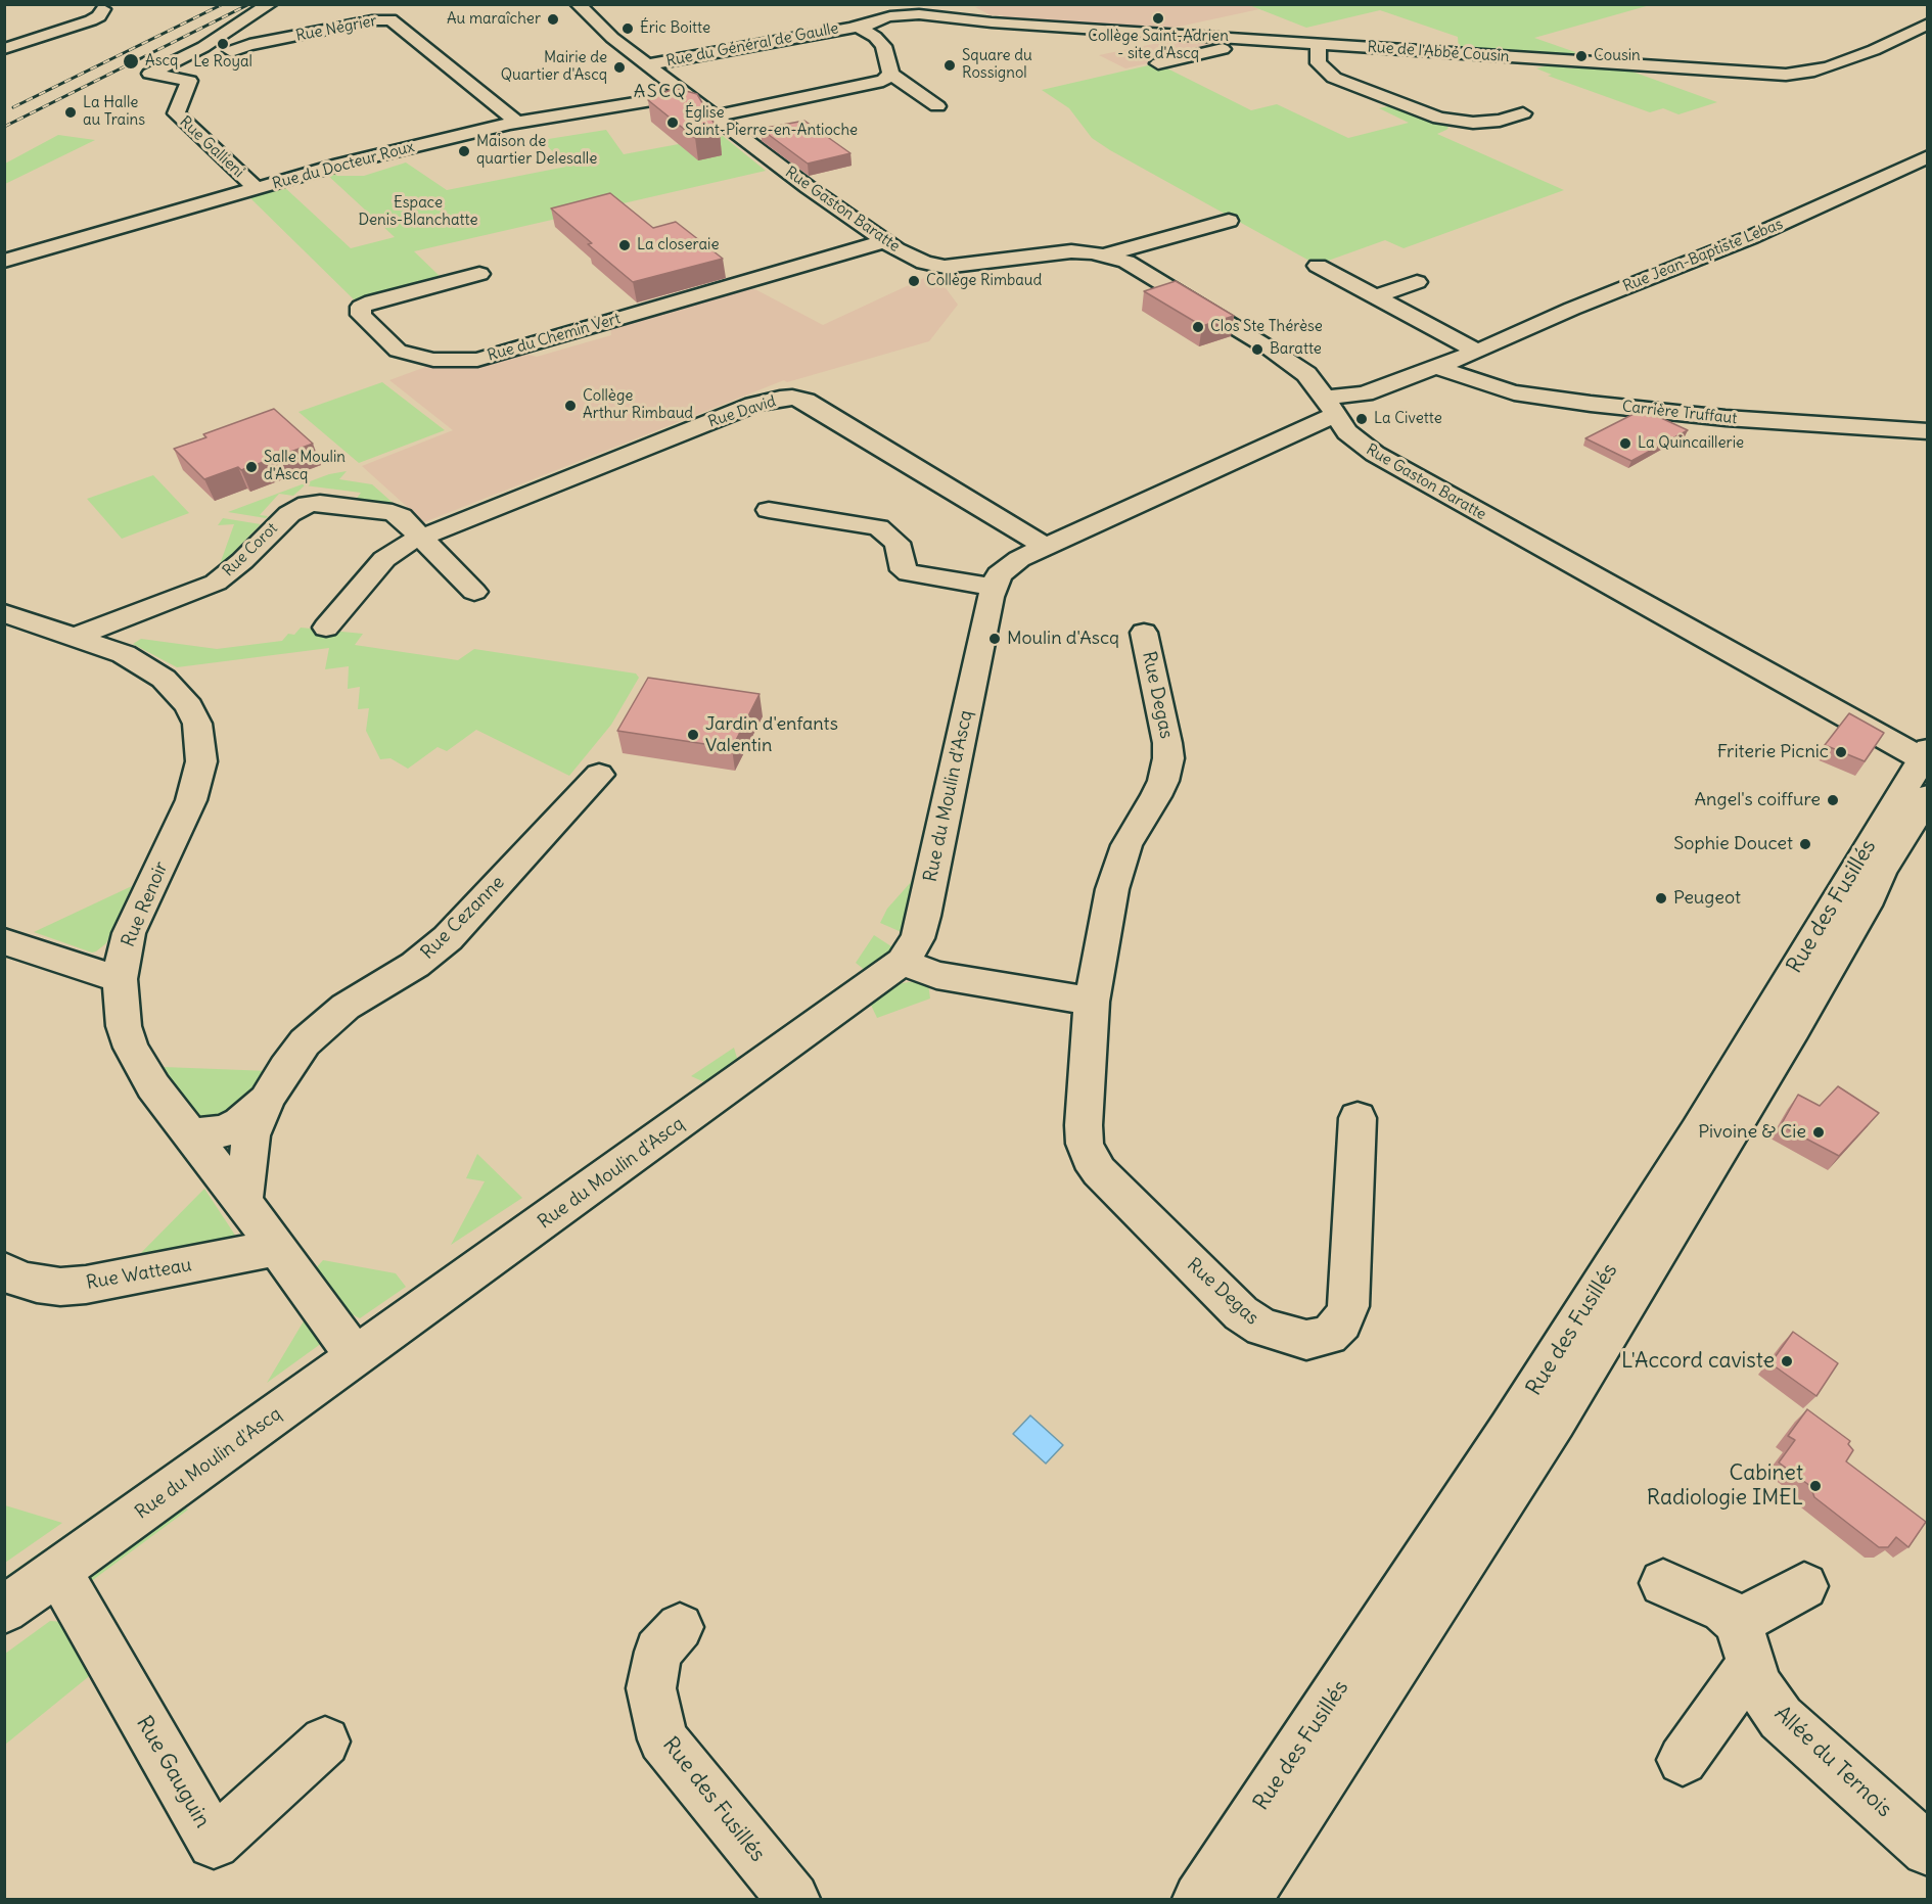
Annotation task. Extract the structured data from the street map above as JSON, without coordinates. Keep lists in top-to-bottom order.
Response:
{
  "streets": {
    "street": [
      "Rue Négrier",
      "Rue du Général de Gaulle",
      "Rue de l'Abbé Cousin",
      "Rue Gallieni",
      "Rue du Docteur Roux",
      "Rue Gaston Baratte",
      "Rue Jean-Baptiste Lebas",
      "Rue du Chemin Vert",
      "Rue David",
      "Carrière Truffaut",
      "Rue Corot",
      "Rue Degas",
      "Rue du Moulin d'Ascq",
      "Rue Renoir",
      "Rue des Fusillés",
      "Rue Cezanne",
      "Rue Watteau",
      "Allée du Ternois",
      "Rue Gauguin"
    ]
  },
  "crossings": [
    ["Rue Négrier", "Rue du Docteur Roux"],
    ["Rue du Général de Gaulle", "Rue de l'Abbé Cousin"],
    ["Rue du Général de Gaulle", "Rue Gaston Baratte"],
    ["Rue Gallieni", "Rue du Docteur Roux"],
    ["Rue du Docteur Roux", "Rue Gaston Baratte"],
    ["Rue Gaston Baratte", "Rue Jean-Baptiste Lebas"],
    ["Rue Gaston Baratte", "Rue du Chemin Vert"],
    ["Rue Gaston Baratte", "Rue du Moulin d'Ascq"],
    ["Rue Gaston Baratte", "Rue des Fusillés"],
    ["Rue Jean-Baptiste Lebas", "Carrière Truffaut"],
    ["Rue Jean-Baptiste Lebas", "Rue du Moulin d'Ascq"],
    ["Rue David", "Rue Corot"],
    ["Rue David", "Rue du Moulin d'Ascq"],
    ["Rue Corot", "Rue Renoir"],
    ["Rue du Moulin d'Ascq", "Rue Renoir"],
    ["Rue du Moulin d'Ascq", "Rue Gauguin"],
    ["Rue Renoir", "Rue Cezanne"],
    ["Rue Renoir", "Rue Watteau"]
  ],
  "districts": ["ASCQ"],
  "parks": ["Espace Denis-Blanchatte"],
  "places": [
    "Collège Saint-Adrien - site d'Ascq",
    "Au maraîcher",
    "Éric Boitte",
    "Le Royal",
    "Cousin",
    "Ascq",
    "Square du Rossignol",
    "Mairie de Quartier d'Ascq",
    "La Halle au Trains",
    "Église Saint-Pierre-en-Antioche",
    "Maison de quartier Delesalle",
    "La closeraie",
    "Collège Rimbaud",
    "Clos Ste Thérèse",
    "Baratte",
    "Collège Arthur Rimbaud",
    "La Civette",
    "La Quincaillerie",
    "Salle Moulin d'Ascq",
    "Moulin d'Ascq",
    "Jardin d'enfants Valentin",
    "Friterie Picnic",
    "Angel's coiffure",
    "Sophie Doucet",
    "Peugeot",
    "Pivoine & Cie",
    "L'Accord caviste",
    "Cabinet Radiologie IMEL"
  ]
}
